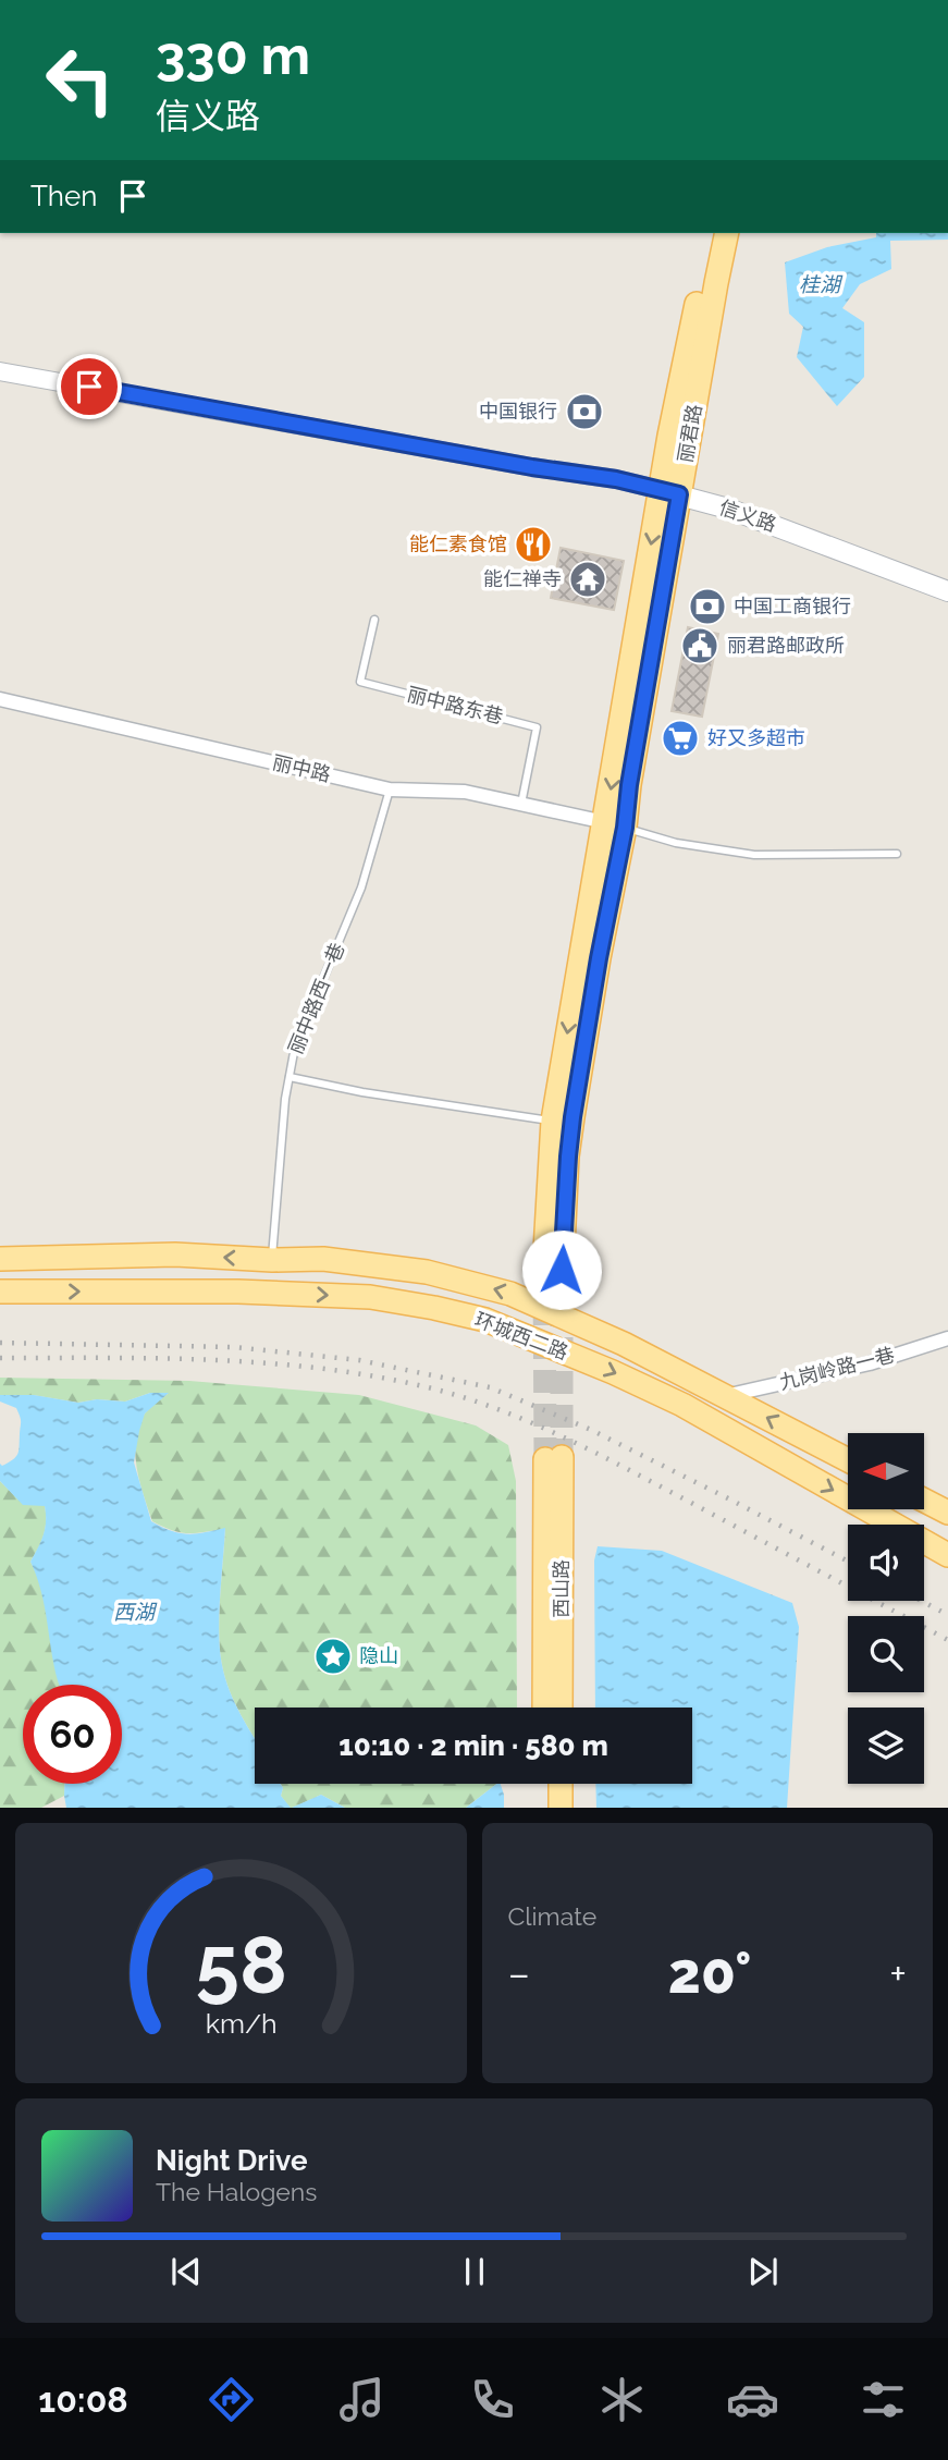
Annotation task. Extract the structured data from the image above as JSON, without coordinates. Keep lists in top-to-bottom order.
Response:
{
  "streets": {
    "main road": [
      "丽君路",
      "信义路",
      "环城西二路",
      "西山路"
    ],
    "street": ["丽中路", "九岗岭路一巷"],
    "lane": ["丽中路东巷", "丽中路西一巷"]
  },
  "crossings": [
    ["丽君路", "信义路"],
    ["丽君路", "丽中路"],
    ["丽中路东巷", "丽中路"],
    ["丽中路", "丽中路西一巷"],
    ["丽中路西一巷", "环城西二路"],
    ["环城西二路", "九岗岭路一巷"]
  ],
  "water": ["桂湖", "西湖"],
  "places": {
    "bank": ["中国银行", "中国工商银行"],
    "restaurant": ["能仁素食馆"],
    "temple": ["能仁禅寺"],
    "public building": ["丽君路邮政所"],
    "supermarket": ["好又多超市"],
    "place": ["隐山"]
  },
  "north": "left",
  "page": {
    "turn": ["330 m", "信义路"],
    "then": "Then",
    "limit": "60",
    "trip": "10:10 · 2 min · 580 m",
    "tile": "Climate",
    "heat": ["−", "20°", "+"],
    "song": ["Night Drive", "The Halogens"],
    "tabs": "10:08",
    "gauge": ["58", "km/h"]
  }
}
